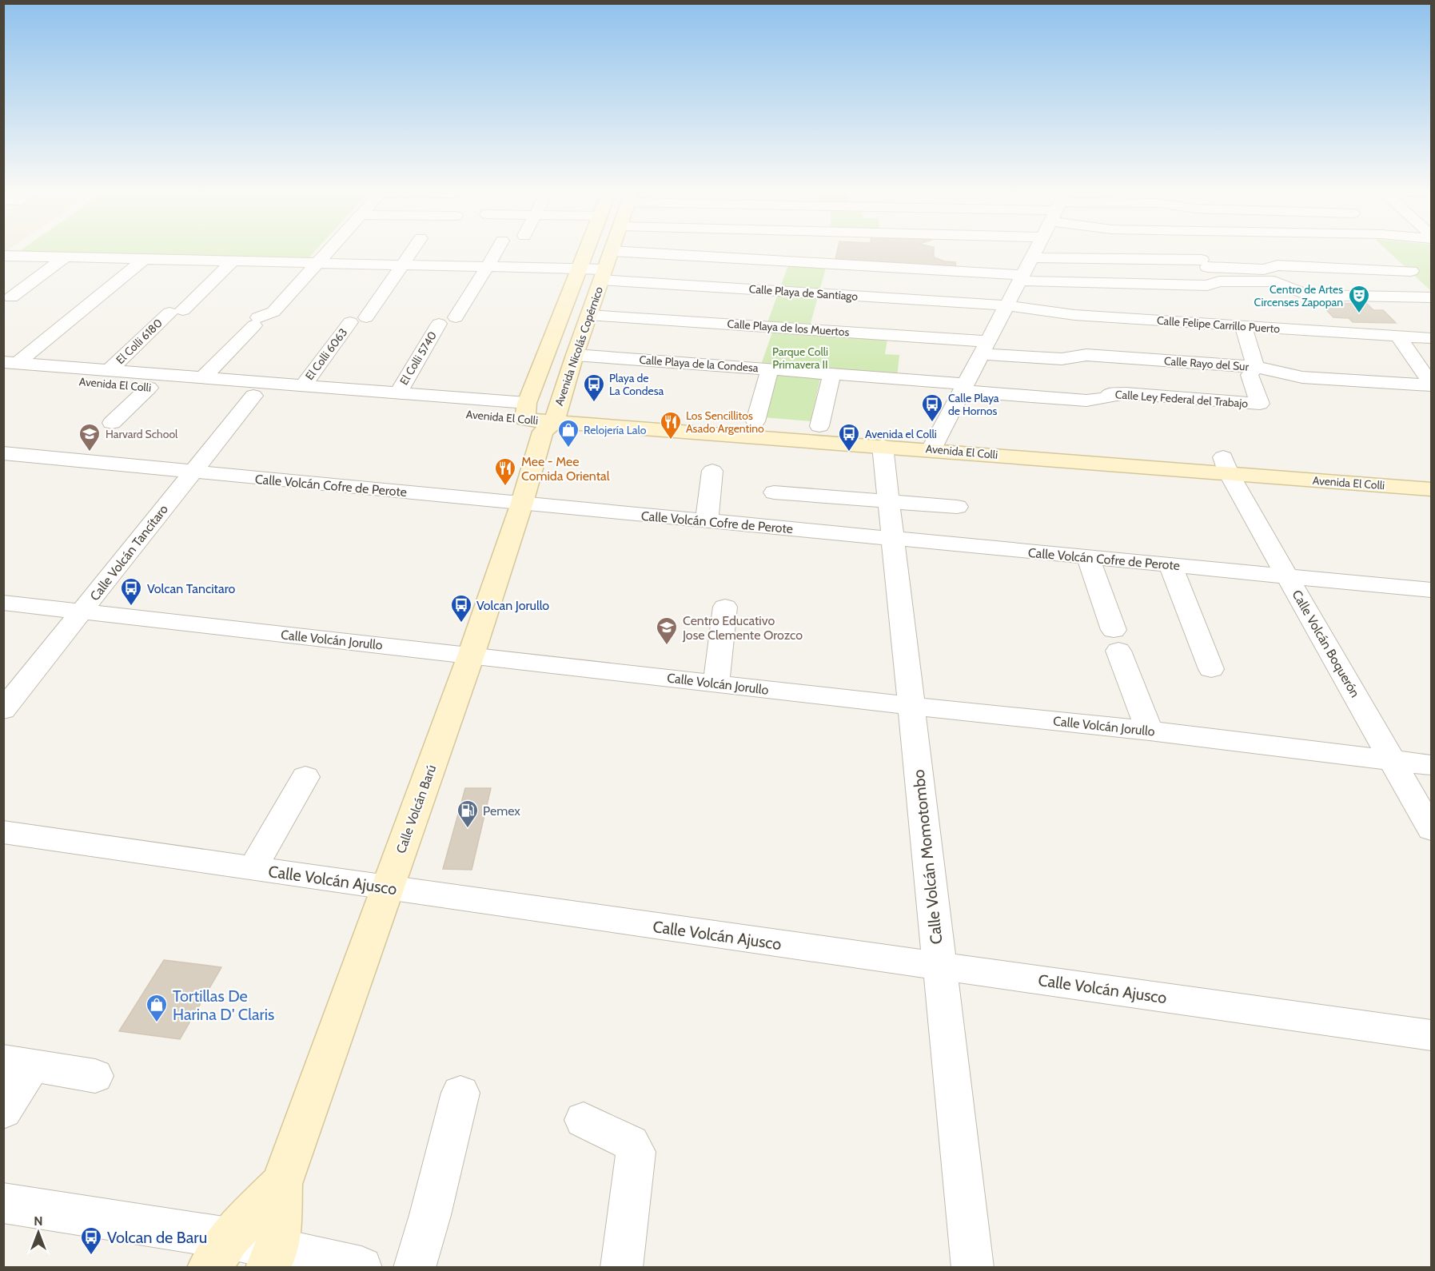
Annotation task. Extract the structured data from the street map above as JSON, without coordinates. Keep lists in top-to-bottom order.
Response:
{
  "streets": {
    "street": [
      "Calle Playa de Santiago",
      "Calle Felipe Carrillo Puerto",
      "Calle Playa de los Muertos",
      "El Colli 6180",
      "Avenida Nicolás Copérnico",
      "El Colli 6063",
      "El Colli 5740",
      "Calle Playa de la Condesa",
      "Calle Rayo del Sur",
      "Avenida El Colli",
      "Calle Ley Federal del Trabajo",
      "Calle Volcán Cofre de Perote",
      "Calle Volcán Tancítaro",
      "Calle Volcán Jorullo",
      "Calle Volcán Boquerón",
      "Calle Volcán Barú",
      "Calle Volcán Momotombo",
      "Calle Volcán Ajusco"
    ]
  },
  "crossings": [
    ["Calle Playa de Santiago", "Calle Felipe Carrillo Puerto"],
    ["Calle Playa de Santiago", "El Colli 6180"],
    ["Calle Playa de Santiago", "Avenida Nicolás Copérnico"],
    ["Calle Playa de Santiago", "El Colli 6063"],
    ["Calle Playa de Santiago", "El Colli 5740"],
    ["Calle Playa de los Muertos", "Avenida Nicolás Copérnico"],
    ["Calle Playa de los Muertos", "Calle Rayo del Sur"],
    ["El Colli 6180", "Avenida El Colli"],
    ["Avenida Nicolás Copérnico", "Calle Playa de la Condesa"],
    ["Avenida Nicolás Copérnico", "Avenida El Colli"],
    ["Avenida Nicolás Copérnico", "Calle Volcán Barú"],
    ["El Colli 6063", "Avenida El Colli"],
    ["El Colli 5740", "Avenida El Colli"],
    ["Calle Playa de la Condesa", "Calle Ley Federal del Trabajo"],
    ["Calle Rayo del Sur", "Calle Ley Federal del Trabajo"],
    ["Avenida El Colli", "Calle Volcán Tancítaro"],
    ["Avenida El Colli", "Calle Volcán Boquerón"],
    ["Avenida El Colli", "Calle Volcán Barú"],
    ["Avenida El Colli", "Calle Volcán Momotombo"],
    ["Calle Volcán Cofre de Perote", "Calle Volcán Tancítaro"],
    ["Calle Volcán Cofre de Perote", "Calle Volcán Boquerón"],
    ["Calle Volcán Cofre de Perote", "Calle Volcán Barú"],
    ["Calle Volcán Cofre de Perote", "Calle Volcán Momotombo"],
    ["Calle Volcán Tancítaro", "Calle Volcán Jorullo"],
    ["Calle Volcán Jorullo", "Calle Volcán Boquerón"],
    ["Calle Volcán Jorullo", "Calle Volcán Barú"],
    ["Calle Volcán Jorullo", "Calle Volcán Momotombo"],
    ["Calle Volcán Barú", "Calle Volcán Ajusco"],
    ["Calle Volcán Momotombo", "Calle Volcán Ajusco"]
  ],
  "parks": ["Parque Colli Primavera II"],
  "places": {
    "theatre": ["Centro de Artes Circenses Zapopan"],
    "bus stop": [
      "Playa de La Condesa",
      "Calle Playa de Hornos",
      "Avenida el Colli",
      "Volcan Tancitaro",
      "Volcan Jorullo",
      "Volcan de Baru"
    ],
    "restaurant": ["Los Sencillitos Asado Argentino", "Mee - Mee Comida Oriental"],
    "shop": ["Relojería Lalo", "Tortillas De Harina D' Claris"],
    "school or university": ["Harvard School", "Centro Educativo Jose Clemente Orozco"],
    "fuel station": ["Pemex"]
  },
  "north": "top"
}
